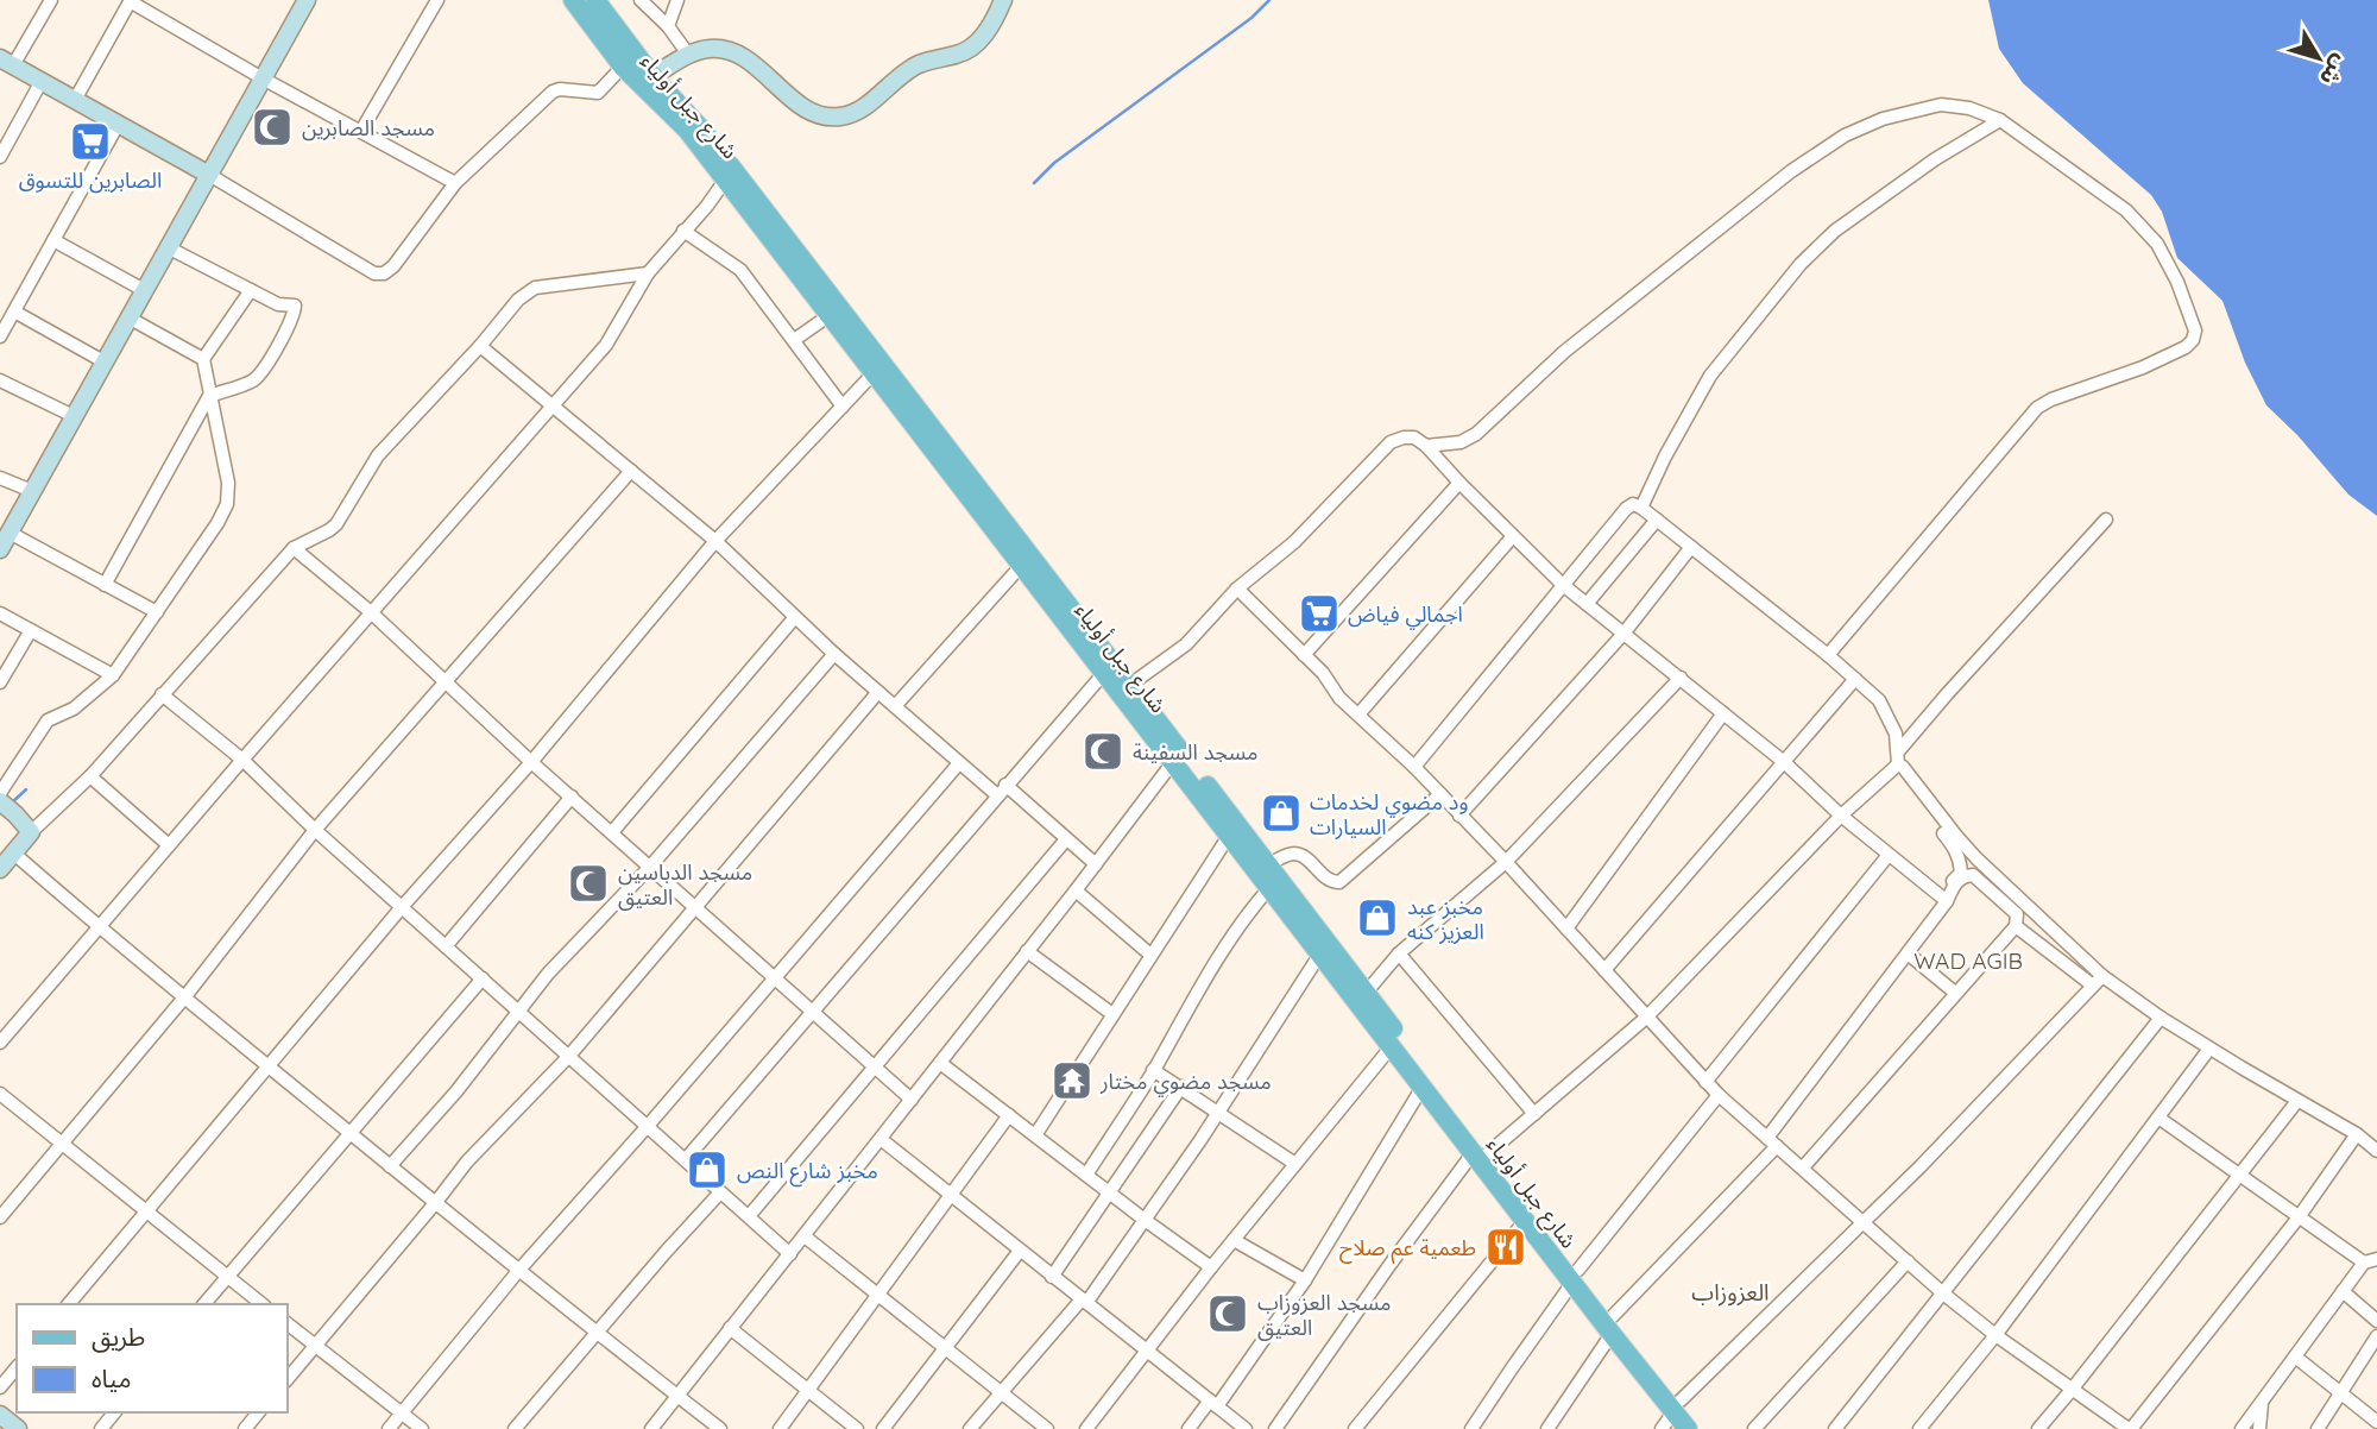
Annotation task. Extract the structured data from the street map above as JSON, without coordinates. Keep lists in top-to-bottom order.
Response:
{
  "streets": {
    "main road": ["شارع جبل أولياء"]
  },
  "districts": ["WAD AGIB", "العزوزاب"],
  "places": {
    "mosque": [
      "مسجد الصابرين",
      "مسجد السفينة",
      "مسجد الدباسين العتيق",
      "مسجد العزوزاب العتيق"
    ],
    "supermarket": ["الصابرين للتسوق", "اجمالي فياض"],
    "shop": ["ود مضوي لخدمات السيارات", "مخبز عبد العزيز كنه", "مخبز شارع النص"],
    "temple": ["مسجد مضوي مختار"],
    "restaurant": ["طعمية عم صلاح"]
  },
  "legend": ["طريق", "مياه"],
  "north": "bottom right"
}
